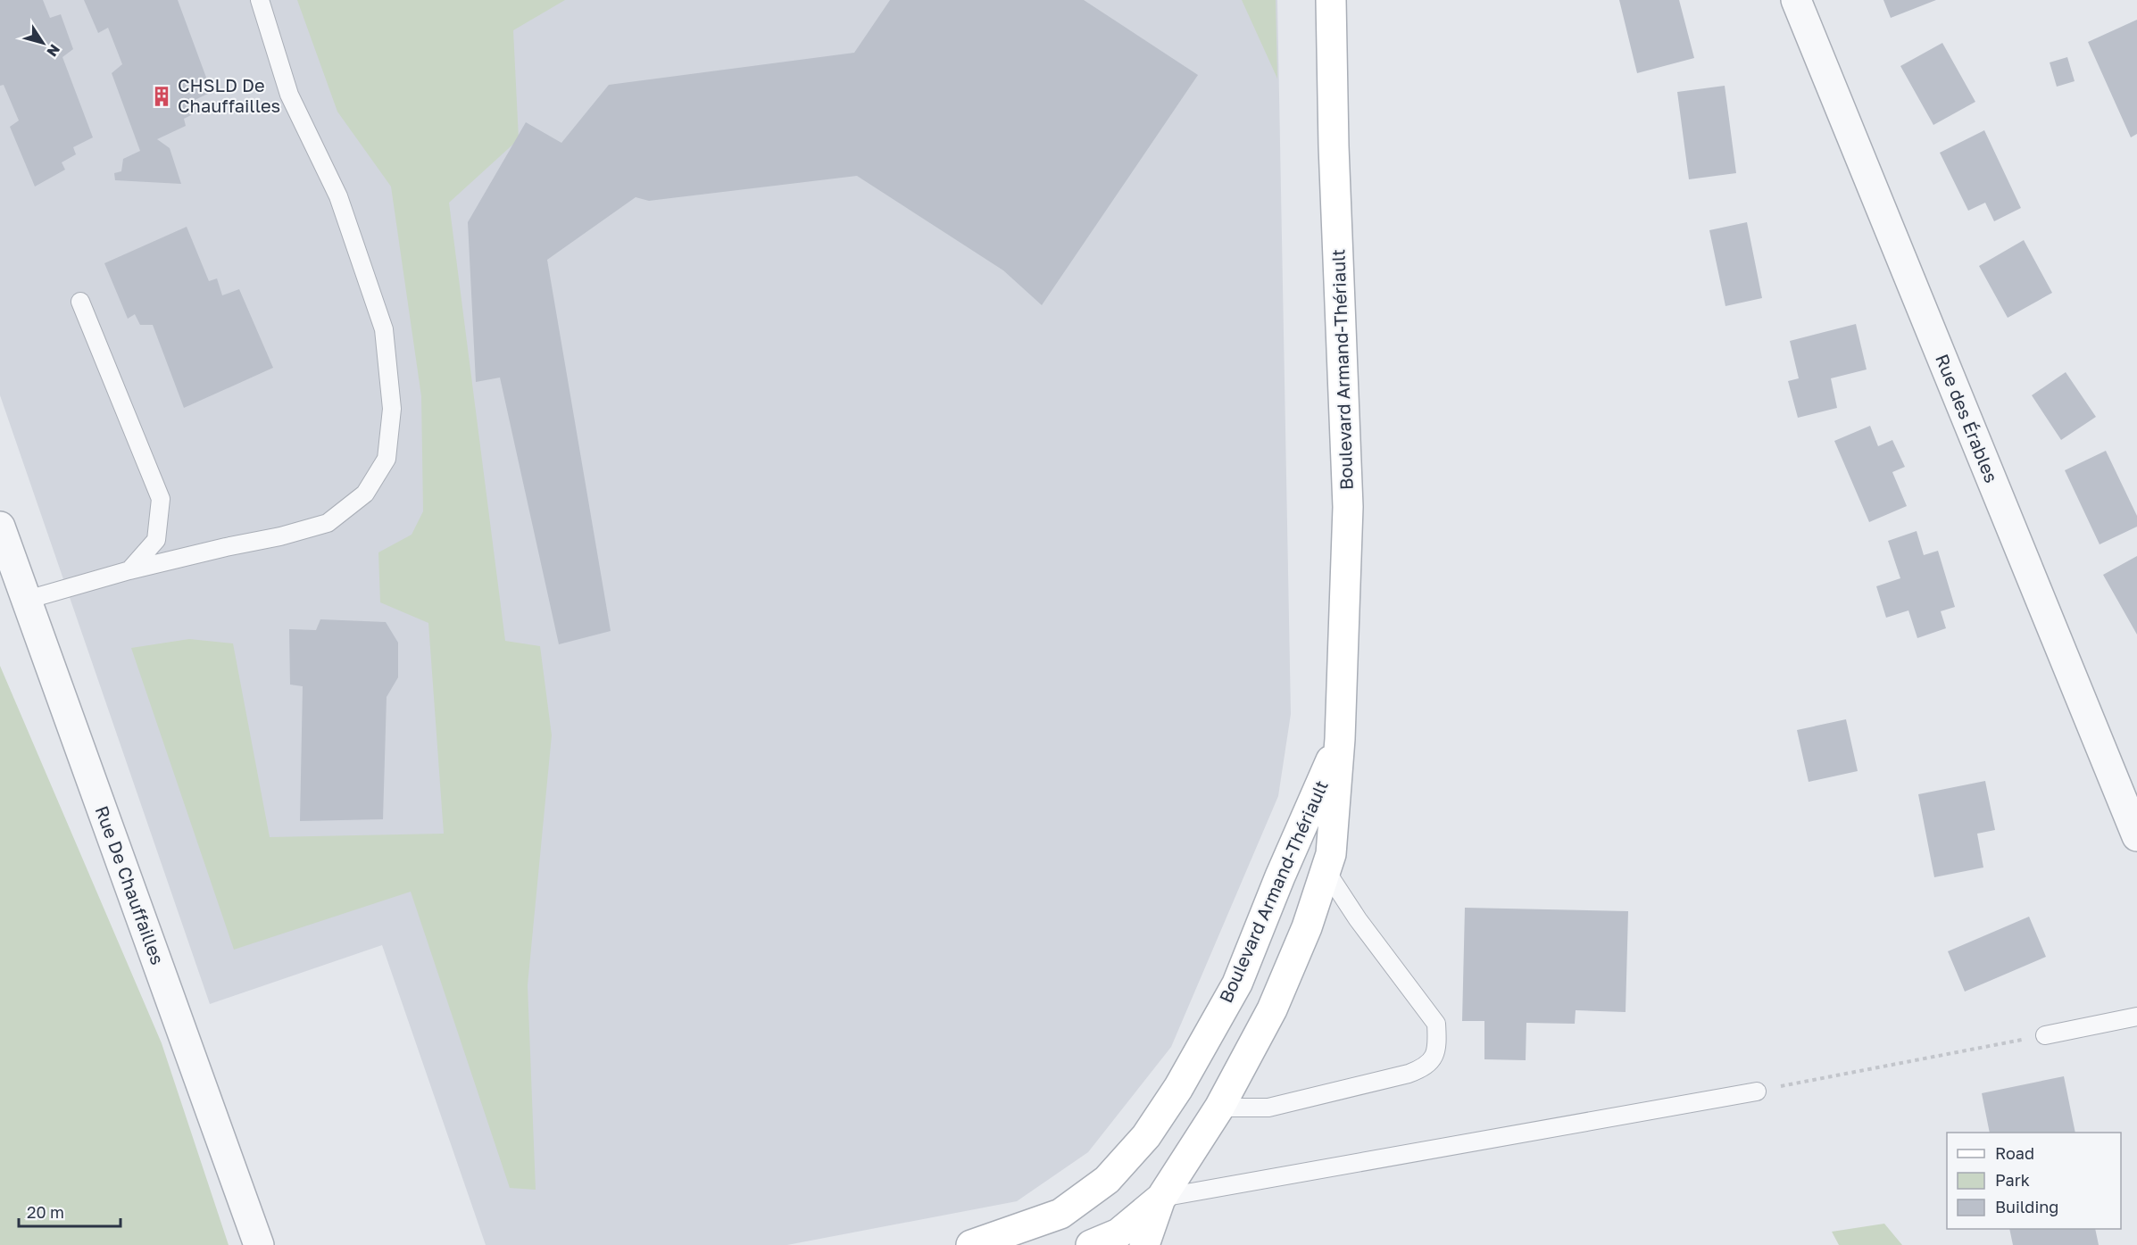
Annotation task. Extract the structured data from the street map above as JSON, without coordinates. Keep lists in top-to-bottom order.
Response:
{
  "streets": {
    "street": ["Boulevard Armand-Thériault", "Rue des Érables", "Rue De Chauffailles"]
  },
  "places": {
    "building": ["CHSLD De Chauffailles"]
  },
  "legend": ["Road", "Park", "Building"],
  "scale_bar": "20 m",
  "north": "bottom right"
}
